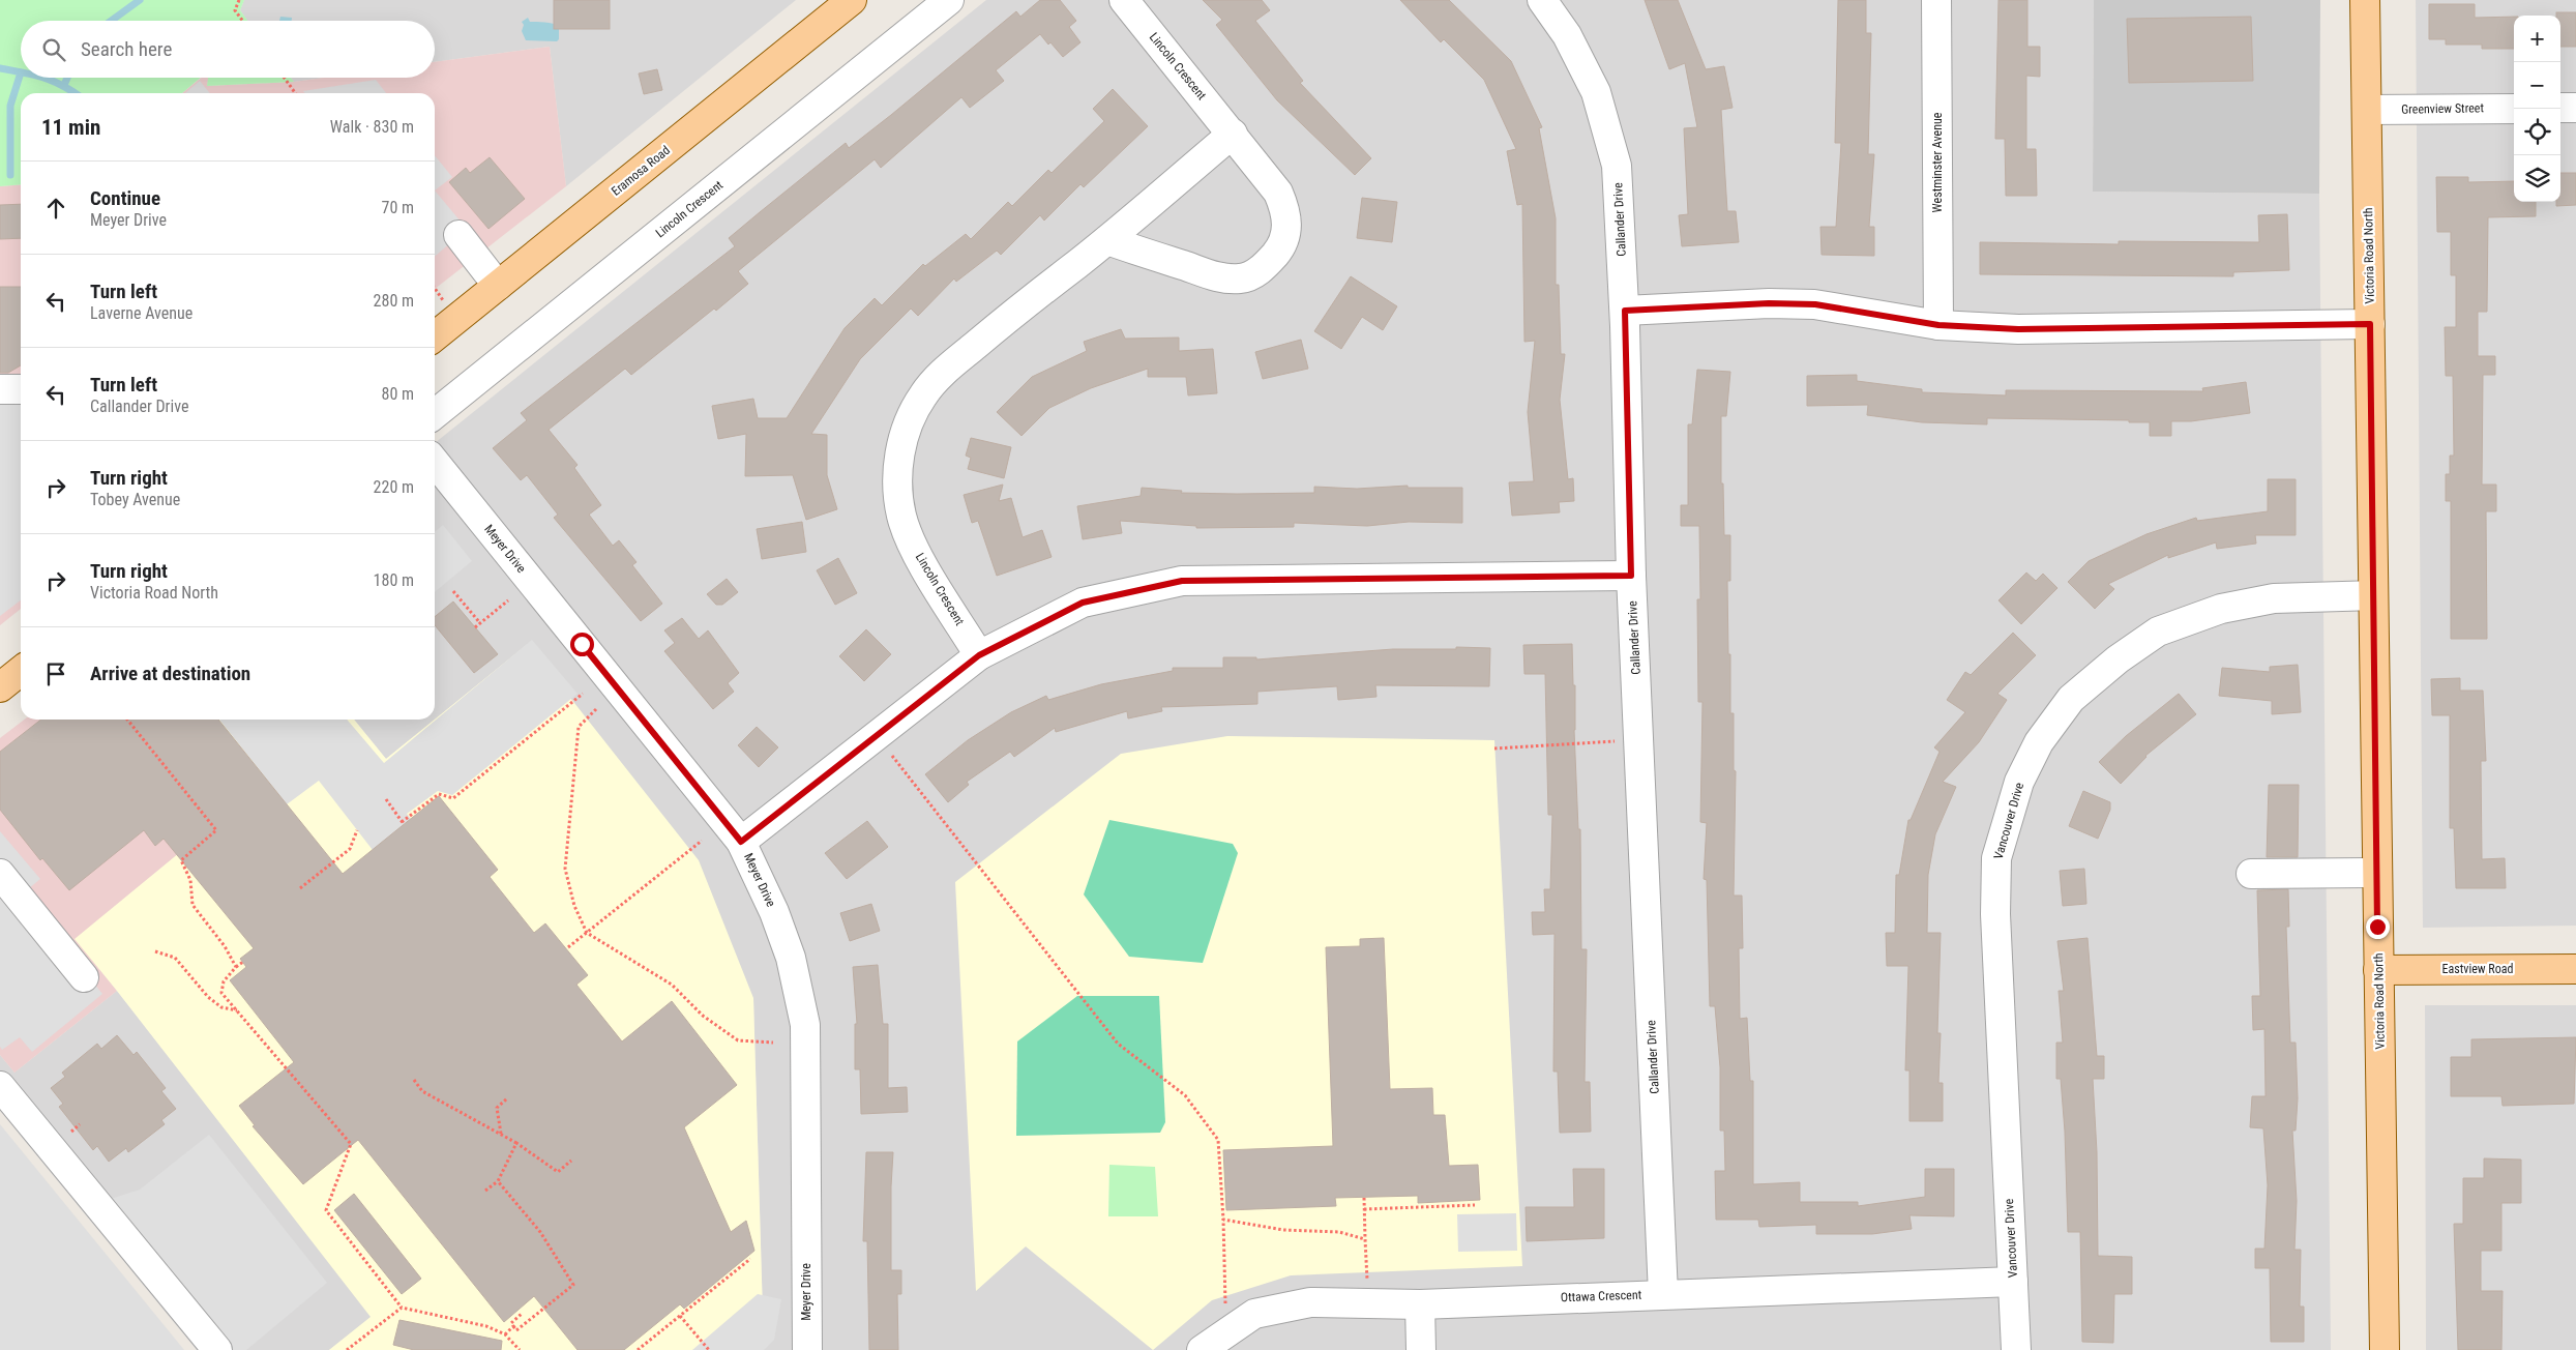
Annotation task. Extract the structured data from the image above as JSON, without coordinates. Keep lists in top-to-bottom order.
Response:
{
  "streets": {
    "main road": ["Eramosa Road", "Victoria Road North", "Eastview Road"],
    "street": [
      "Lincoln Crescent",
      "Greenview Street",
      "Westminster Avenue",
      "Callander Drive",
      "Meyer Drive",
      "Vancouver Drive",
      "Ottawa Crescent"
    ]
  },
  "crossings": [
    ["Greenview Street", "Victoria Road North"],
    ["Callander Drive", "Ottawa Crescent"],
    ["Victoria Road North", "Vancouver Drive"],
    ["Victoria Road North", "Eastview Road"],
    ["Vancouver Drive", "Ottawa Crescent"]
  ],
  "page": {
    "map_buttons": ["+", "−"],
    "search": "Search here",
    "heading": ["11 min", "Walk · 830 m"],
    "list": [
      ["Continue", "Meyer Drive", "70 m"],
      ["Turn left", "Laverne Avenue", "280 m"],
      ["Turn left", "Callander Drive", "80 m"],
      ["Turn right", "Tobey Avenue", "220 m"],
      ["Turn right", "Victoria Road North", "180 m"],
      "Arrive at destination"
    ]
  }
}
